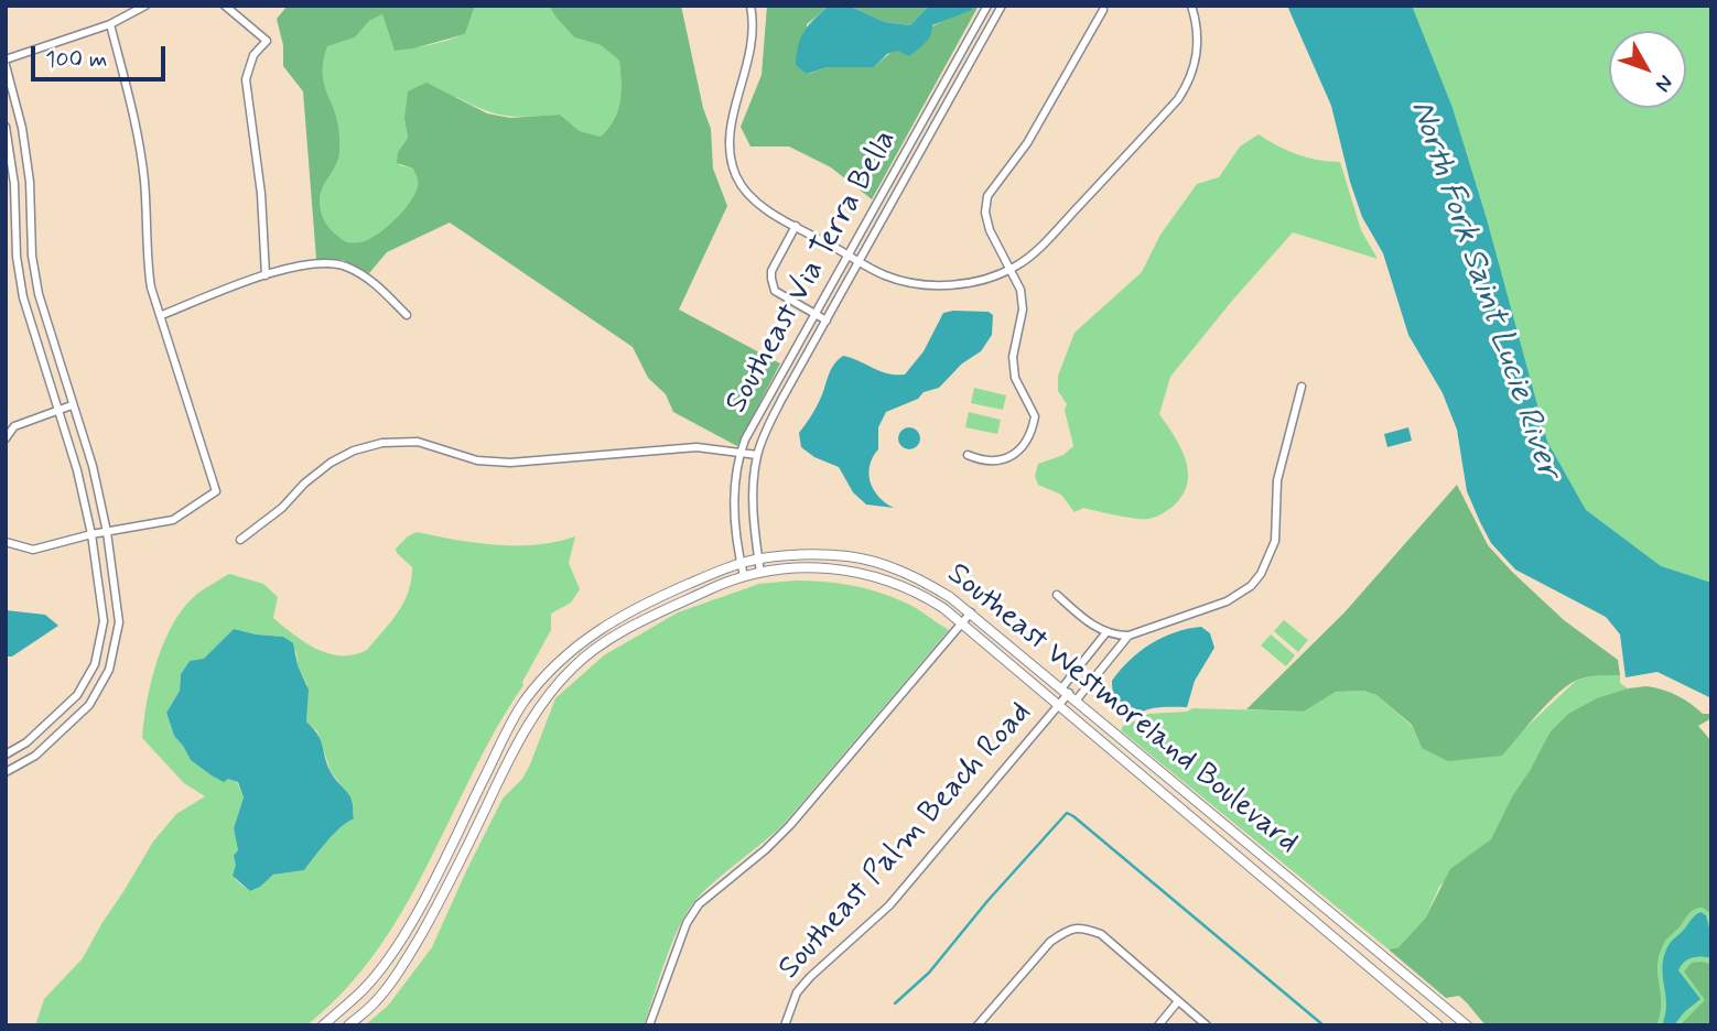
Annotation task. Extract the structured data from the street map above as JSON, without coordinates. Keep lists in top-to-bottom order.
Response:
{
  "streets": {
    "street": ["Southeast Via Terra Bella", "Southeast Westmoreland Boulevard", "Southeast Palm Beach Road"]
  },
  "crossings": [
    ["Southeast Via Terra Bella", "Southeast Westmoreland Boulevard"],
    ["Southeast Westmoreland Boulevard", "Southeast Palm Beach Road"]
  ],
  "water": ["North Fork Saint Lucie River"],
  "scale_bar": "100 m",
  "north": "bottom right"
}
